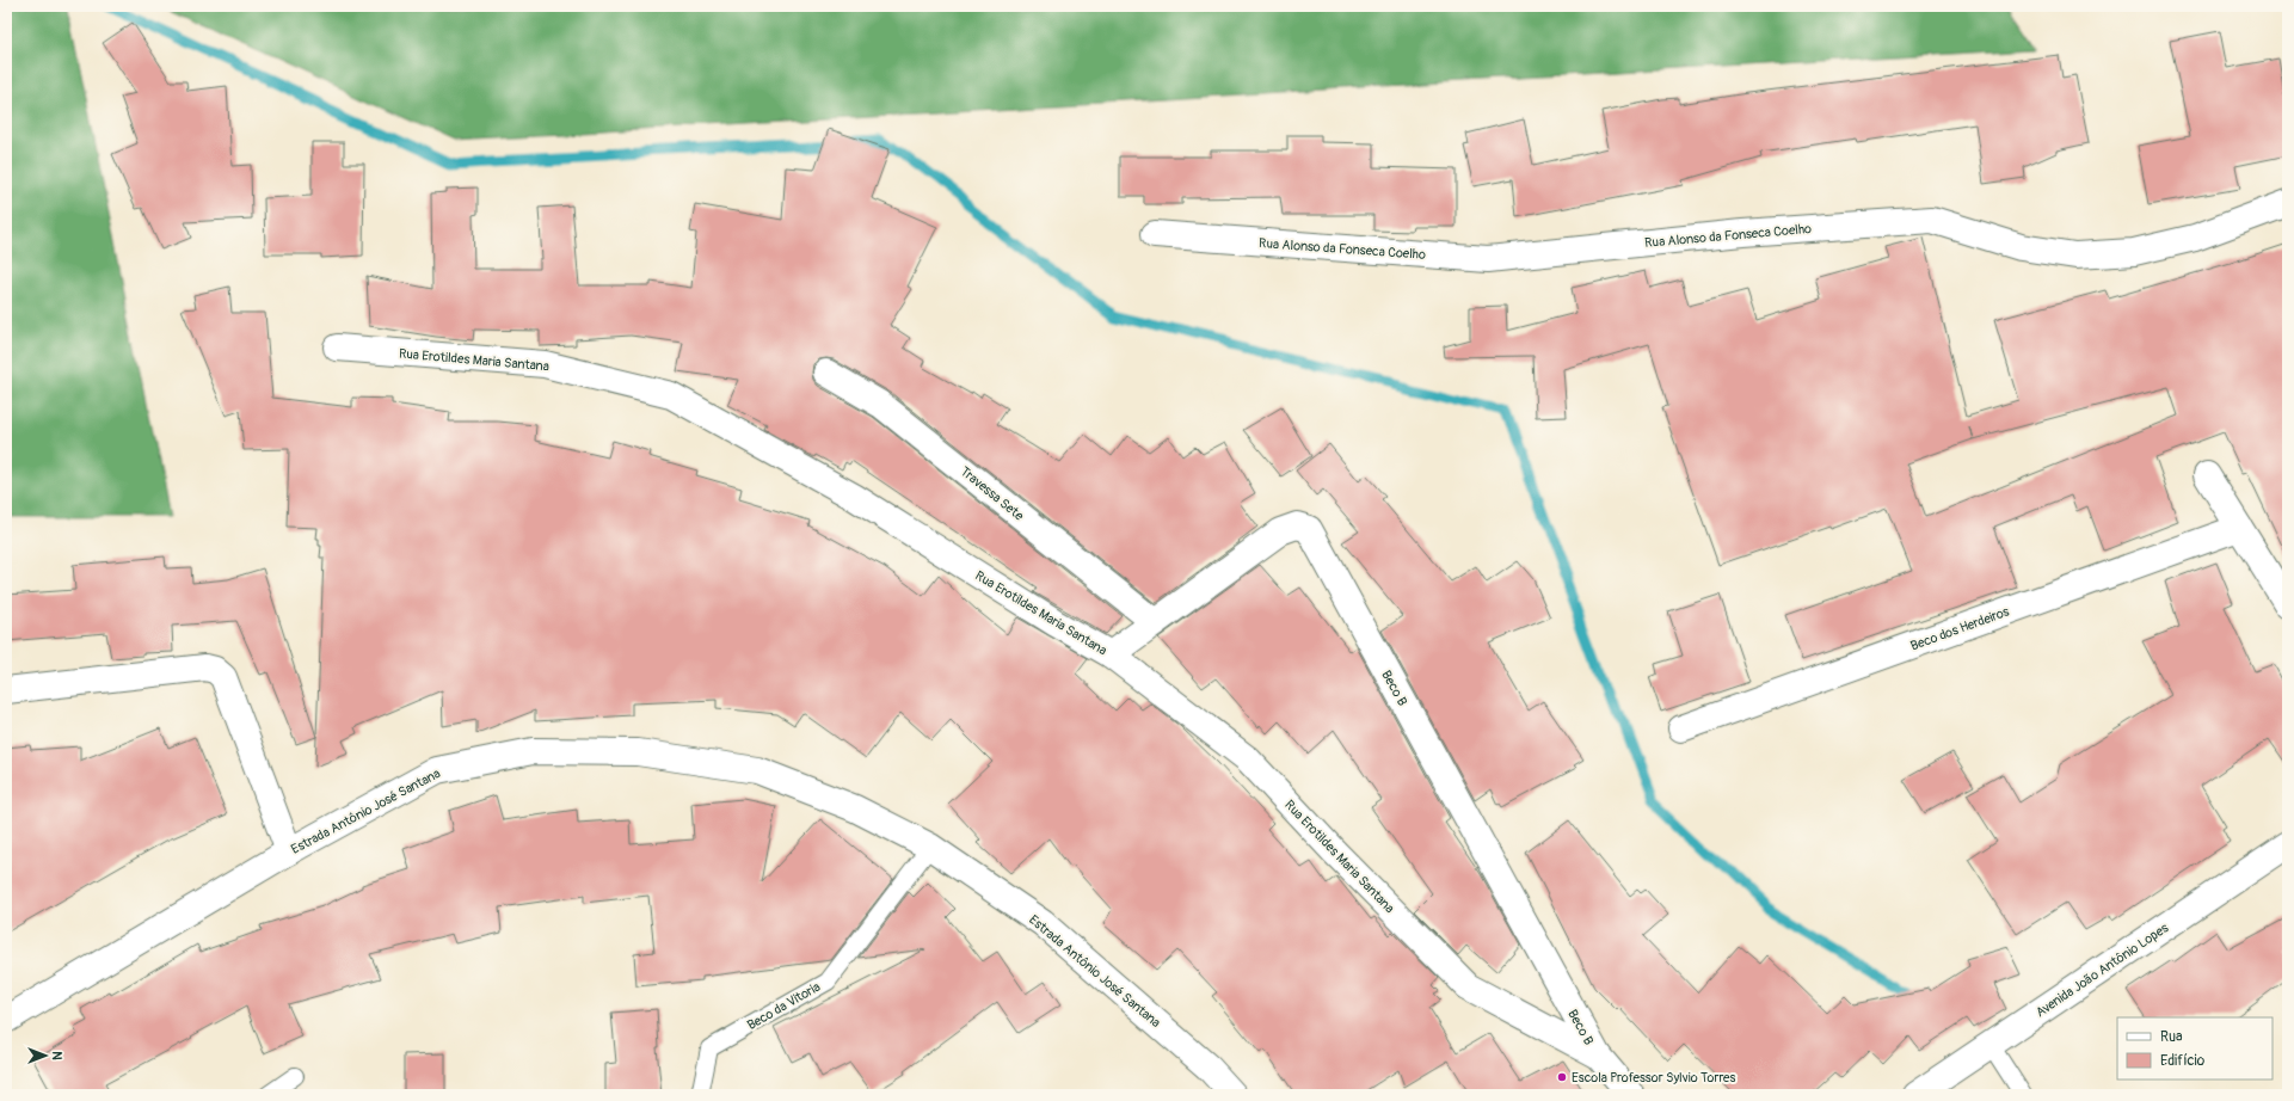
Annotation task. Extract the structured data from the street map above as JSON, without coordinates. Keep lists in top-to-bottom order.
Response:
{
  "streets": {
    "street": [
      "Rua Alonso da Fonseca Coelho",
      "Rua Erotildes Maria Santana",
      "Travessa Sete",
      "Beco dos Herdeiros",
      "Beco B",
      "Estrada Antônio José Santana",
      "Avenida João Antônio Lopes"
    ],
    "lane": ["Beco da Vitoria"]
  },
  "crossings": [
    ["Rua Erotildes Maria Santana", "Beco B"],
    ["Travessa Sete", "Beco B"],
    ["Estrada Antônio José Santana", "Beco da Vitoria"]
  ],
  "places": ["Escola Professor Sylvio Torres"],
  "legend": ["Rua", "Edifício"],
  "north": "right"
}
